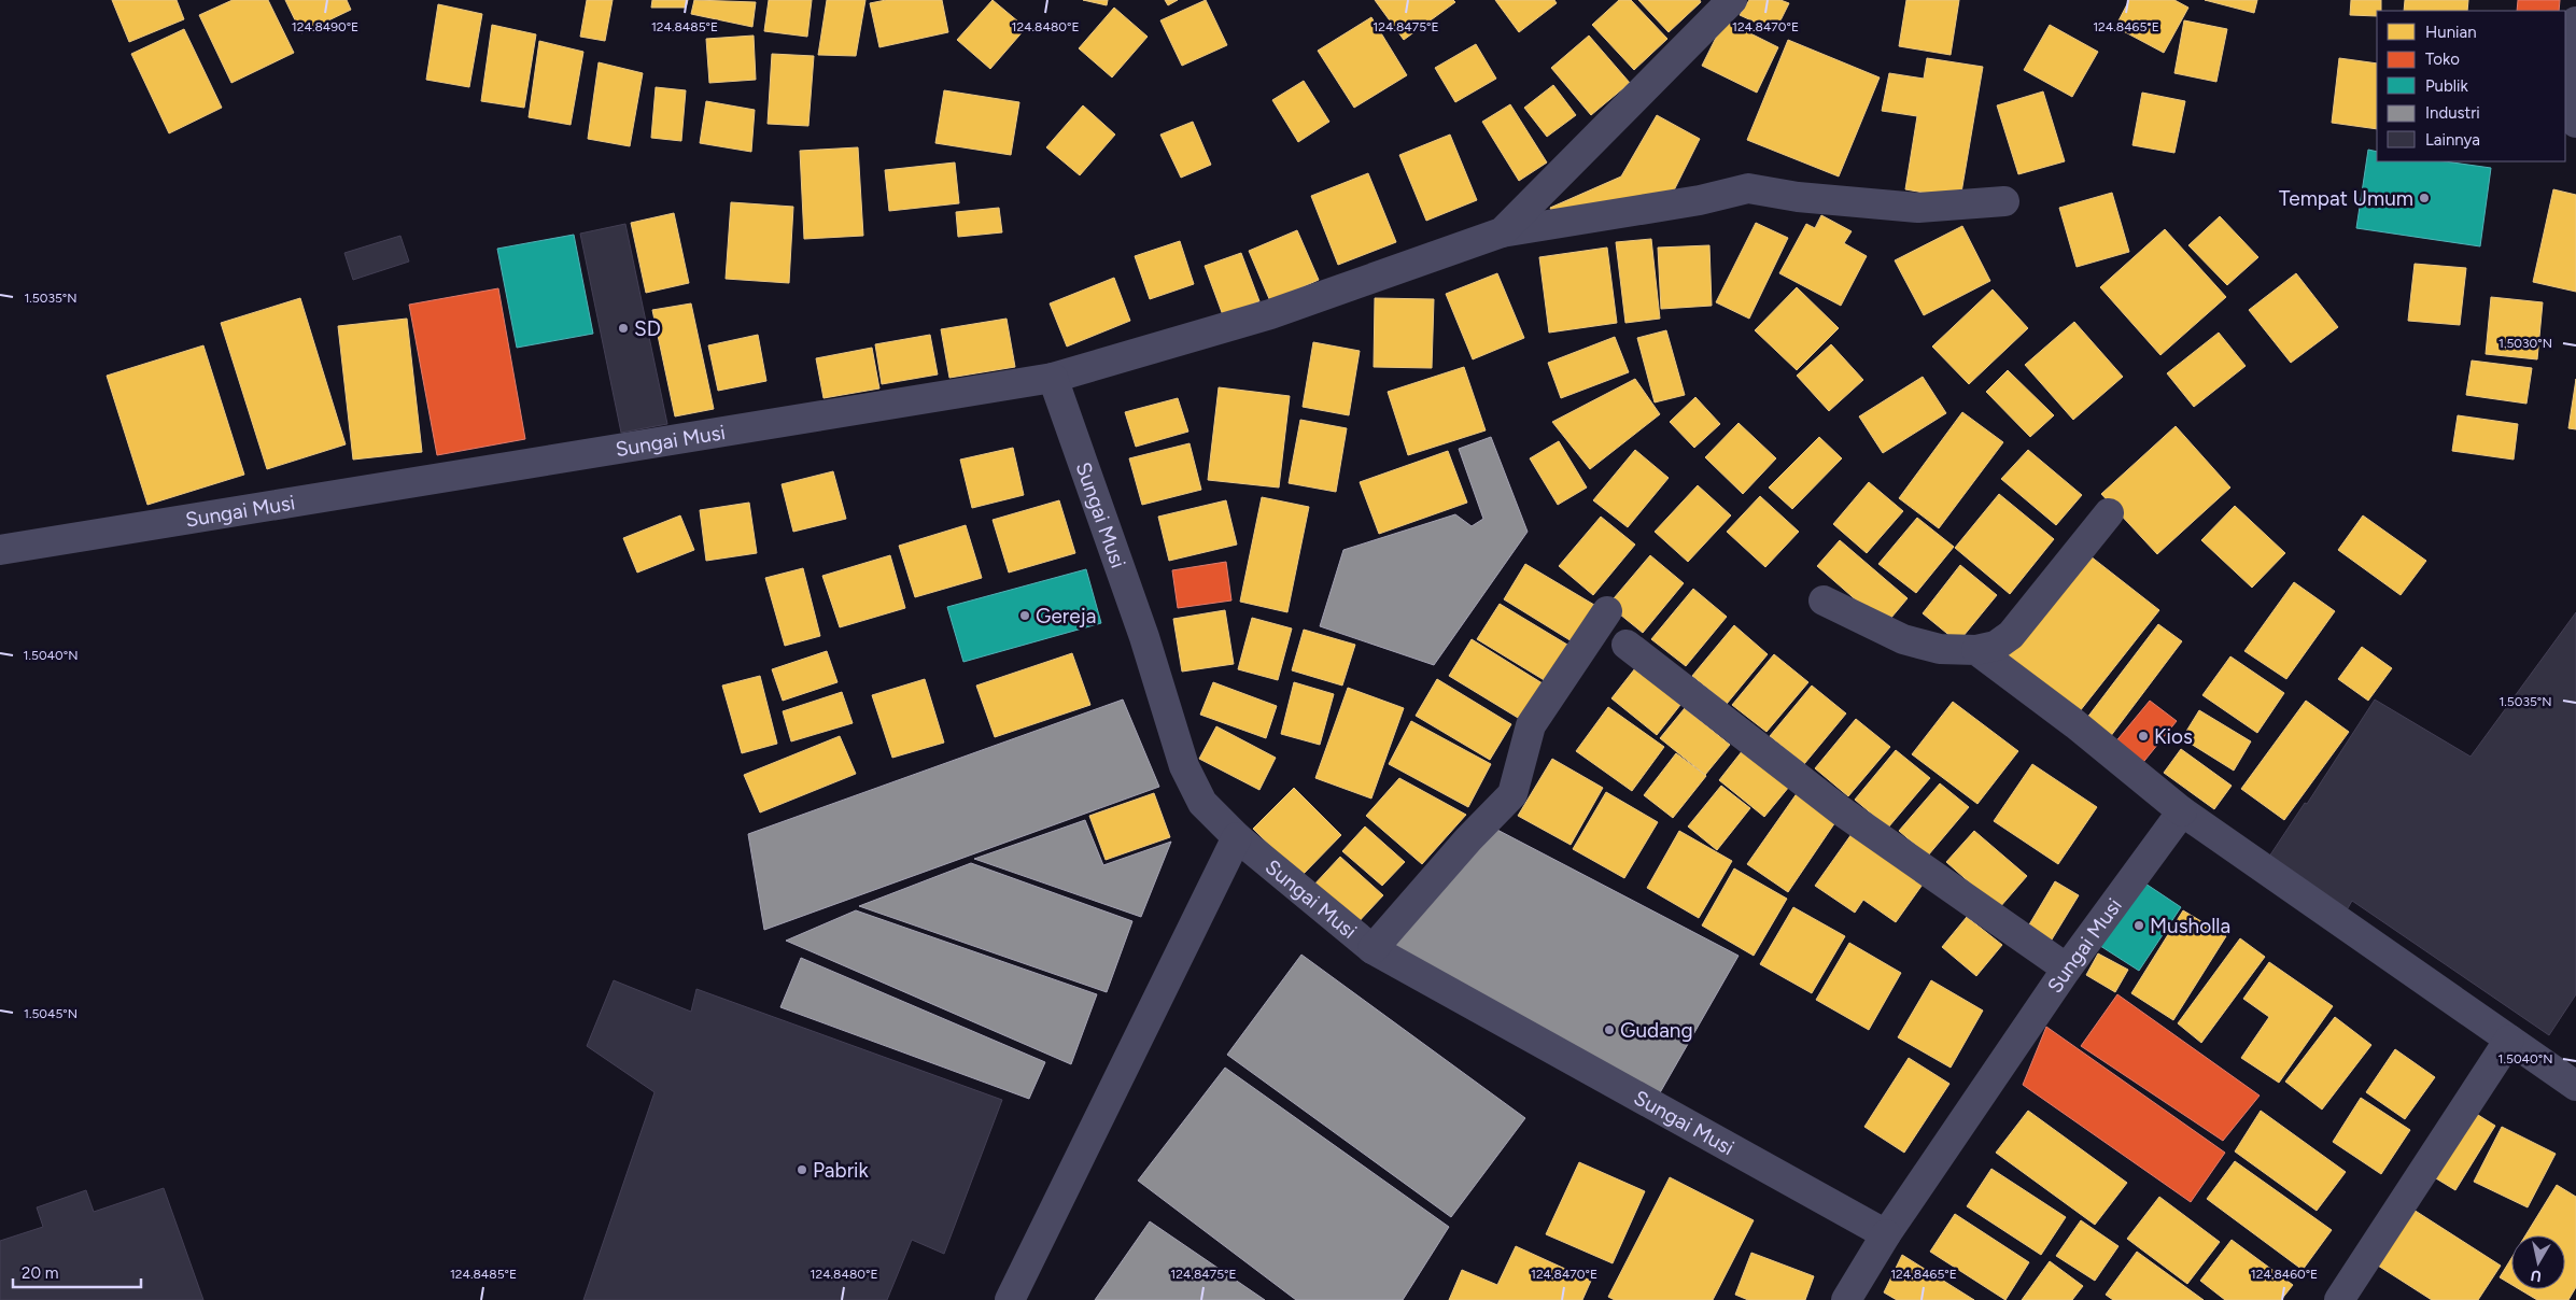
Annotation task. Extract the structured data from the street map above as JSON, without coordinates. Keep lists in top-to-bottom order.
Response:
{
  "streets": {
    "street": ["Sungai Musi"]
  },
  "places": [
    "Tempat Umum",
    "SD",
    "Gereja",
    "Kios",
    "Musholla",
    "Gudang",
    "Pabrik"
  ],
  "legend": [
    "Hunian",
    "Toko",
    "Publik",
    "Industri",
    "Lainnya"
  ],
  "scale_bar": "20 m",
  "north": "bottom",
  "coordinates": [
    "124.8490°E",
    "124.8485°E",
    "124.8480°E",
    "124.8475°E",
    "124.8470°E",
    "124.8465°E",
    "1.5035°N",
    "1.5030°N",
    "1.5040°N",
    "1.5045°N",
    "124.8460°E"
  ]
}
